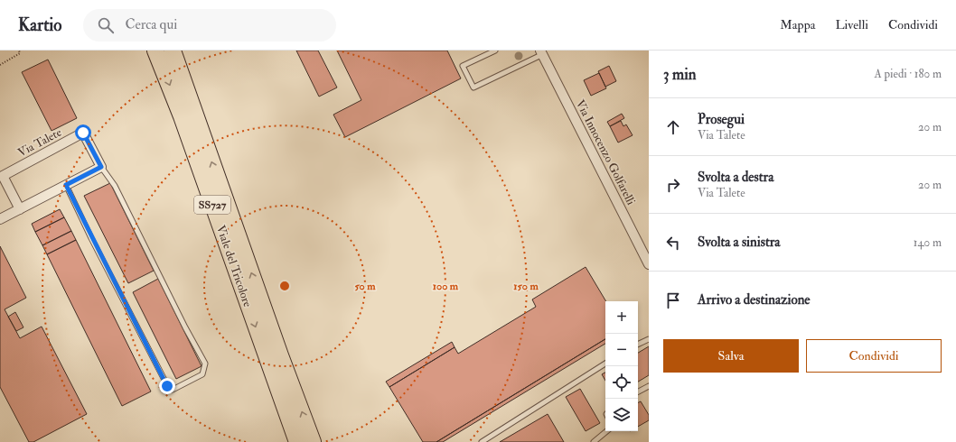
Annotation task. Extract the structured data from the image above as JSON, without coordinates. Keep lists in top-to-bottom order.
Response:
{
  "streets": {
    "highway": ["SS727", "Viale del Tricolore"],
    "street": ["Via Talete", "Via Innocenzo Golfarelli"]
  },
  "page": {
    "header": "Kartio",
    "search": "Cerca qui",
    "nav": ["Mappa", "Livelli", "Condividi"],
    "heading": ["3 min", "A piedi · 180 m"],
    "list": [
      ["Prosegui", "Via Talete", "20 m"],
      ["Svolta a destra", "Via Talete", "20 m"],
      ["Svolta a sinistra", "140 m"],
      "Arrivo a destinazione"
    ],
    "map_buttons": ["+", "−"],
    "buttons": ["Salva", "Condividi"]
  },
  "rings": ["50 m", "100 m", "150 m"]
}
